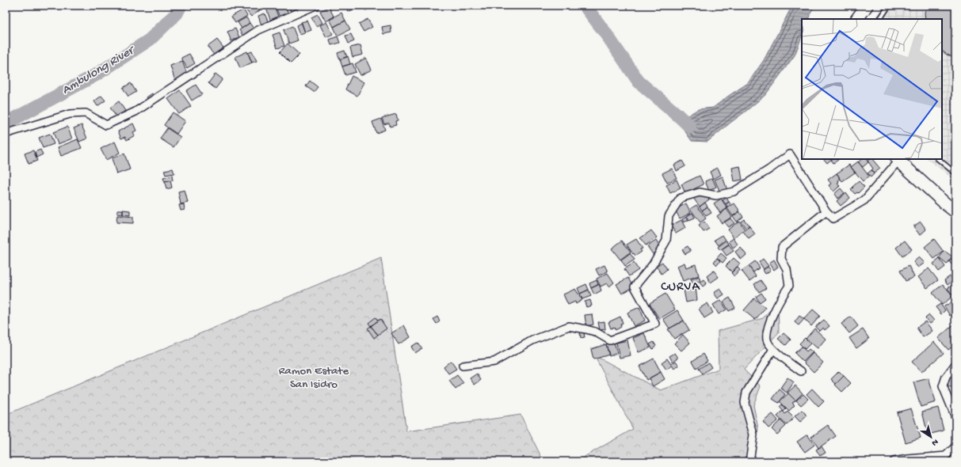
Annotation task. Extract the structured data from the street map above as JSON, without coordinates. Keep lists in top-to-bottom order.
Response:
{
  "districts": ["CURVA"],
  "water": ["Ambulong River"],
  "parks": ["Ramon Estate San Isidro"],
  "north": "bottom right"
}
